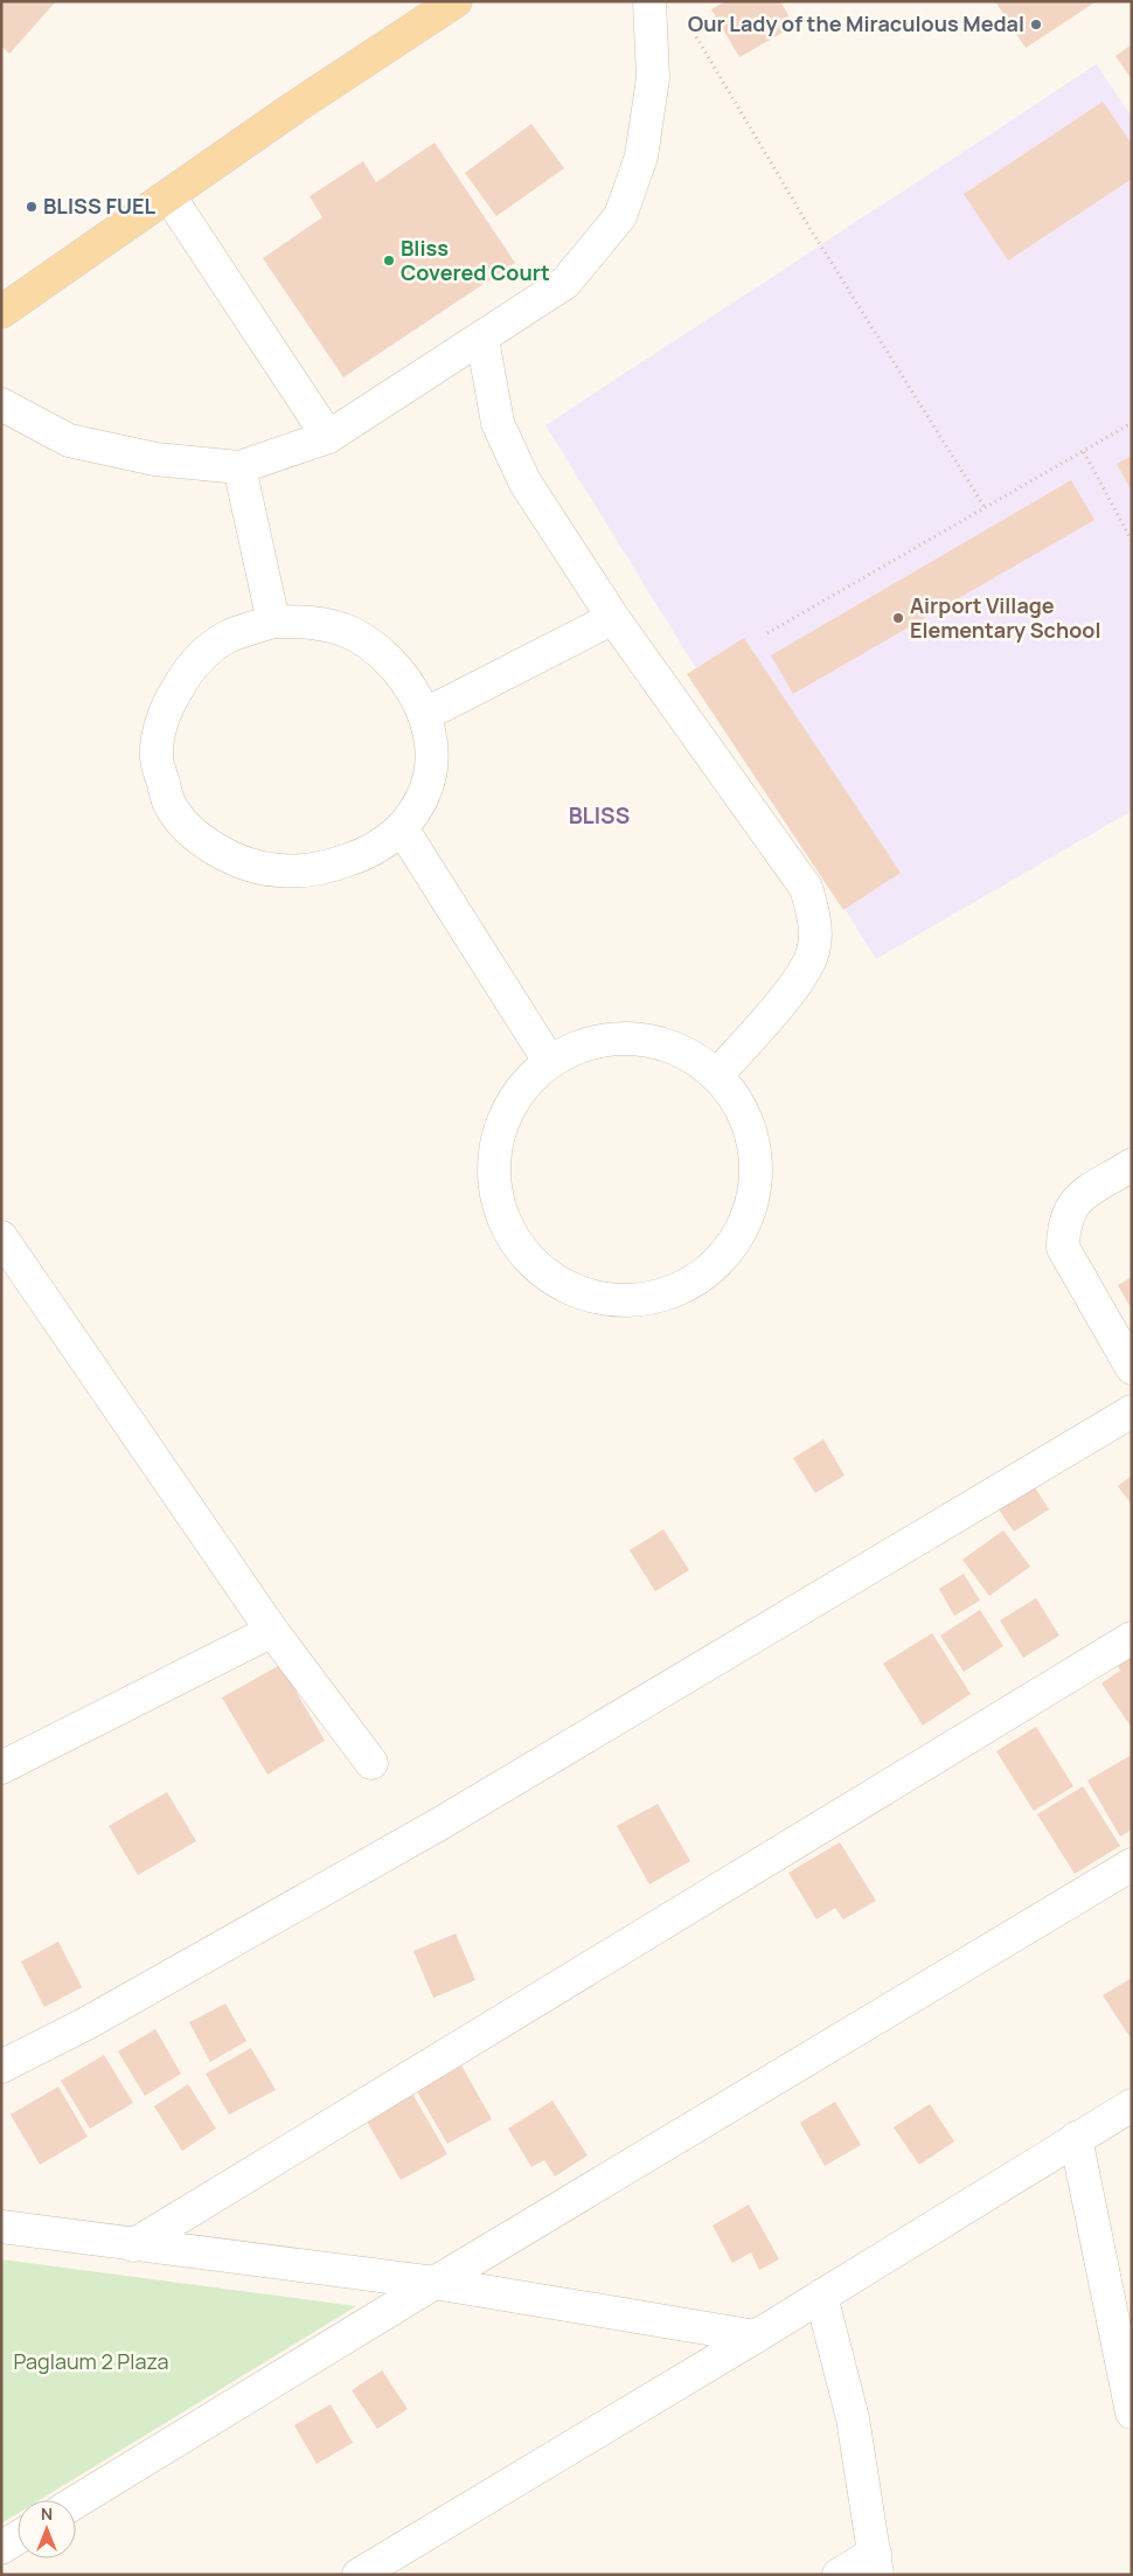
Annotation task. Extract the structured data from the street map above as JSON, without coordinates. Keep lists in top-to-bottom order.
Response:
{
  "districts": ["BLISS"],
  "parks": ["Paglaum 2 Plaza"],
  "places": [
    "Our Lady of the Miraculous Medal",
    "BLISS FUEL",
    "Bliss Covered Court",
    "Airport Village Elementary School"
  ],
  "north": "top"
}
